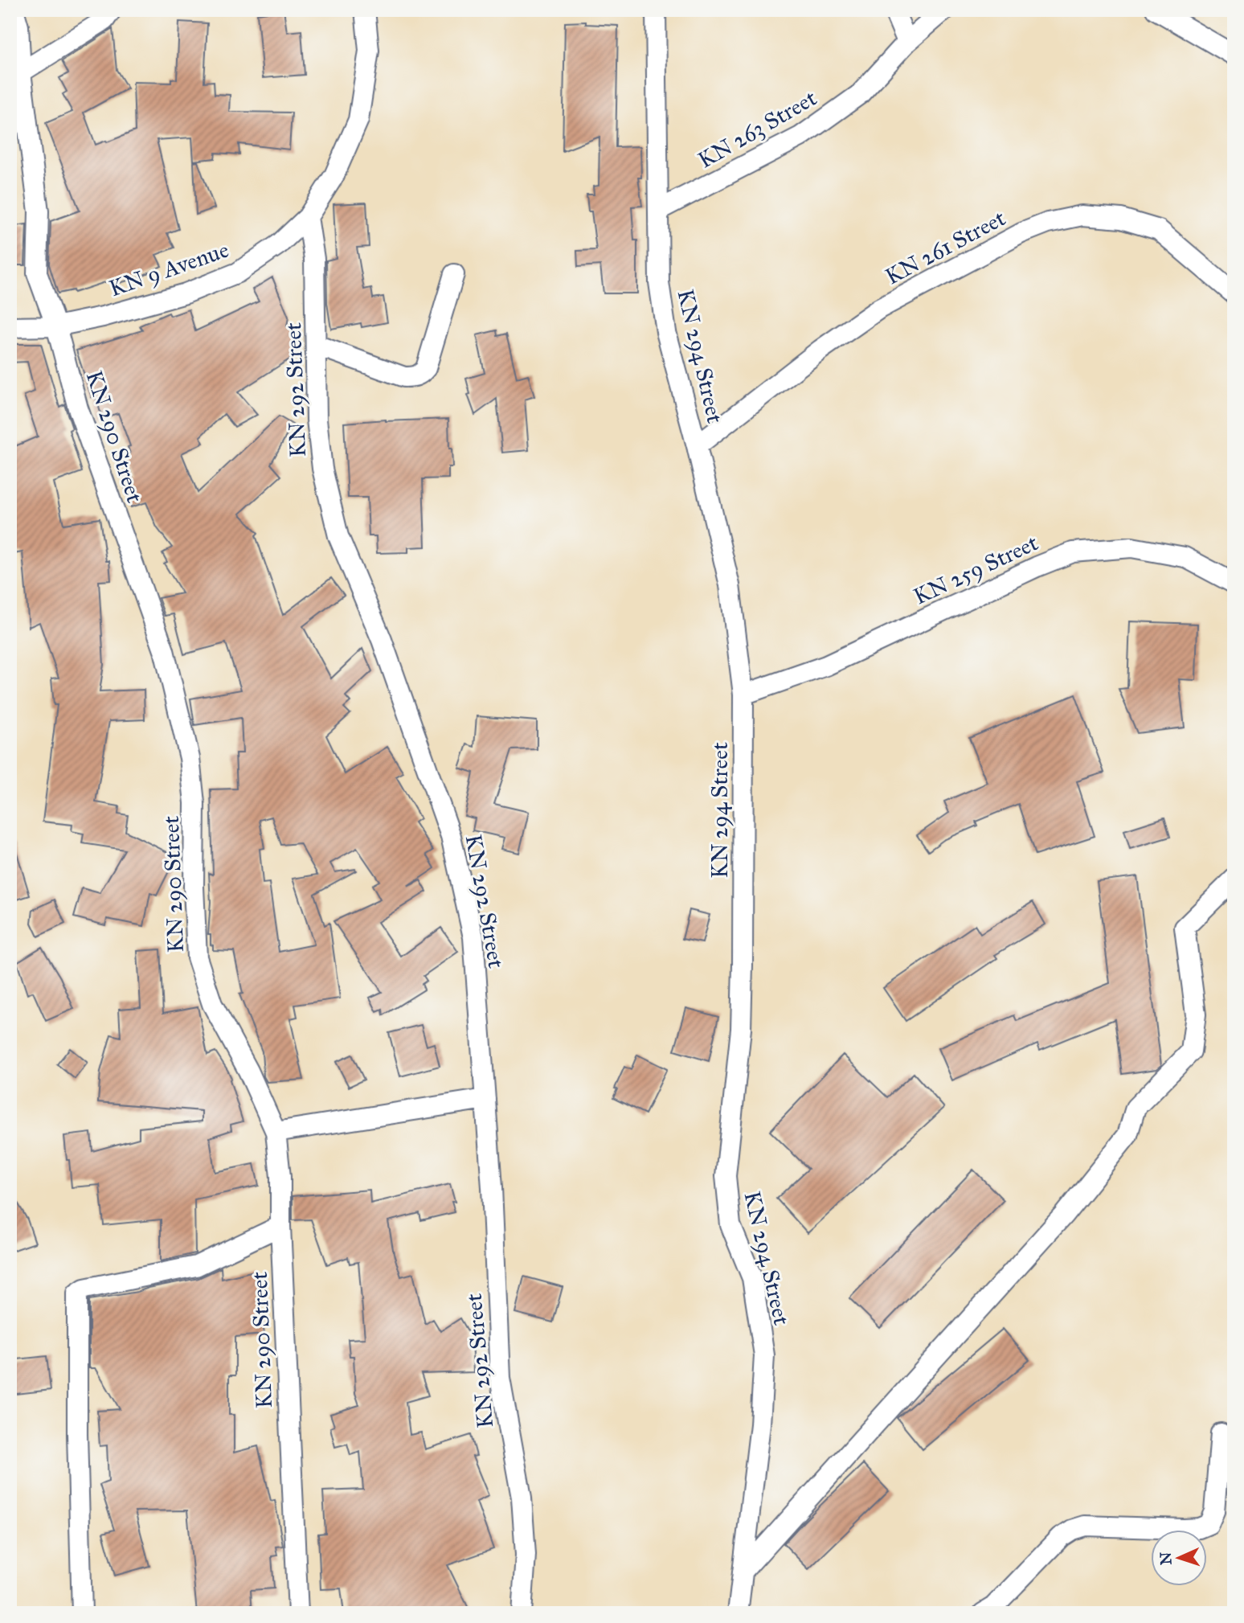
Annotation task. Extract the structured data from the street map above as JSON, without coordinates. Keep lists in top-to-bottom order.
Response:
{
  "streets": {
    "street": [
      "KN 263 Street",
      "KN 261 Street",
      "KN 9 Avenue",
      "KN 294 Street",
      "KN 292 Street",
      "KN 290 Street",
      "KN 259 Street"
    ]
  },
  "crossings": [
    ["KN 263 Street", "KN 294 Street"],
    ["KN 261 Street", "KN 294 Street"],
    ["KN 9 Avenue", "KN 292 Street"],
    ["KN 9 Avenue", "KN 290 Street"],
    ["KN 294 Street", "KN 259 Street"]
  ],
  "north": "left"
}
